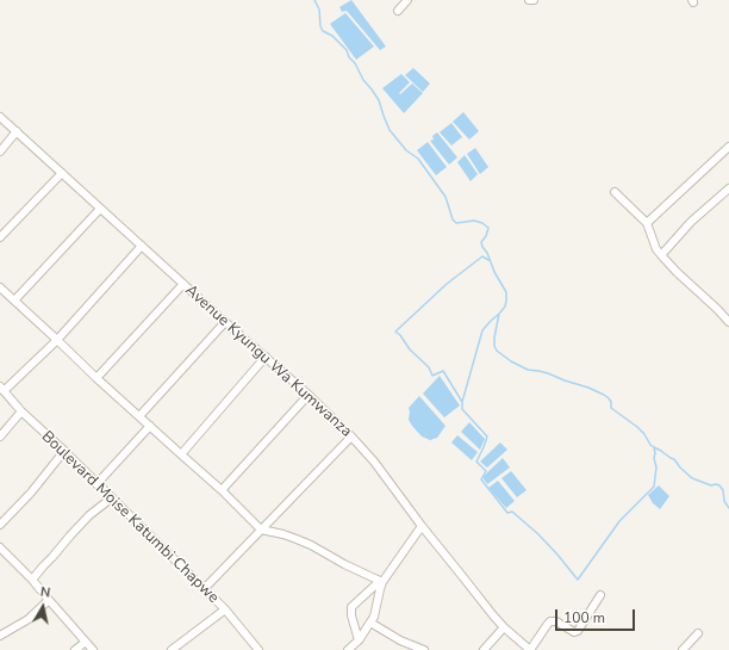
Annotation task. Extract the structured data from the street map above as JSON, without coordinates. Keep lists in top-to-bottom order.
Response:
{
  "streets": {
    "street": ["Avenue Kyungu Wa Kumwanza", "Boulevard Moise Katumbi Chapwe"]
  },
  "scale_bar": "100 m",
  "north": "top"
}
